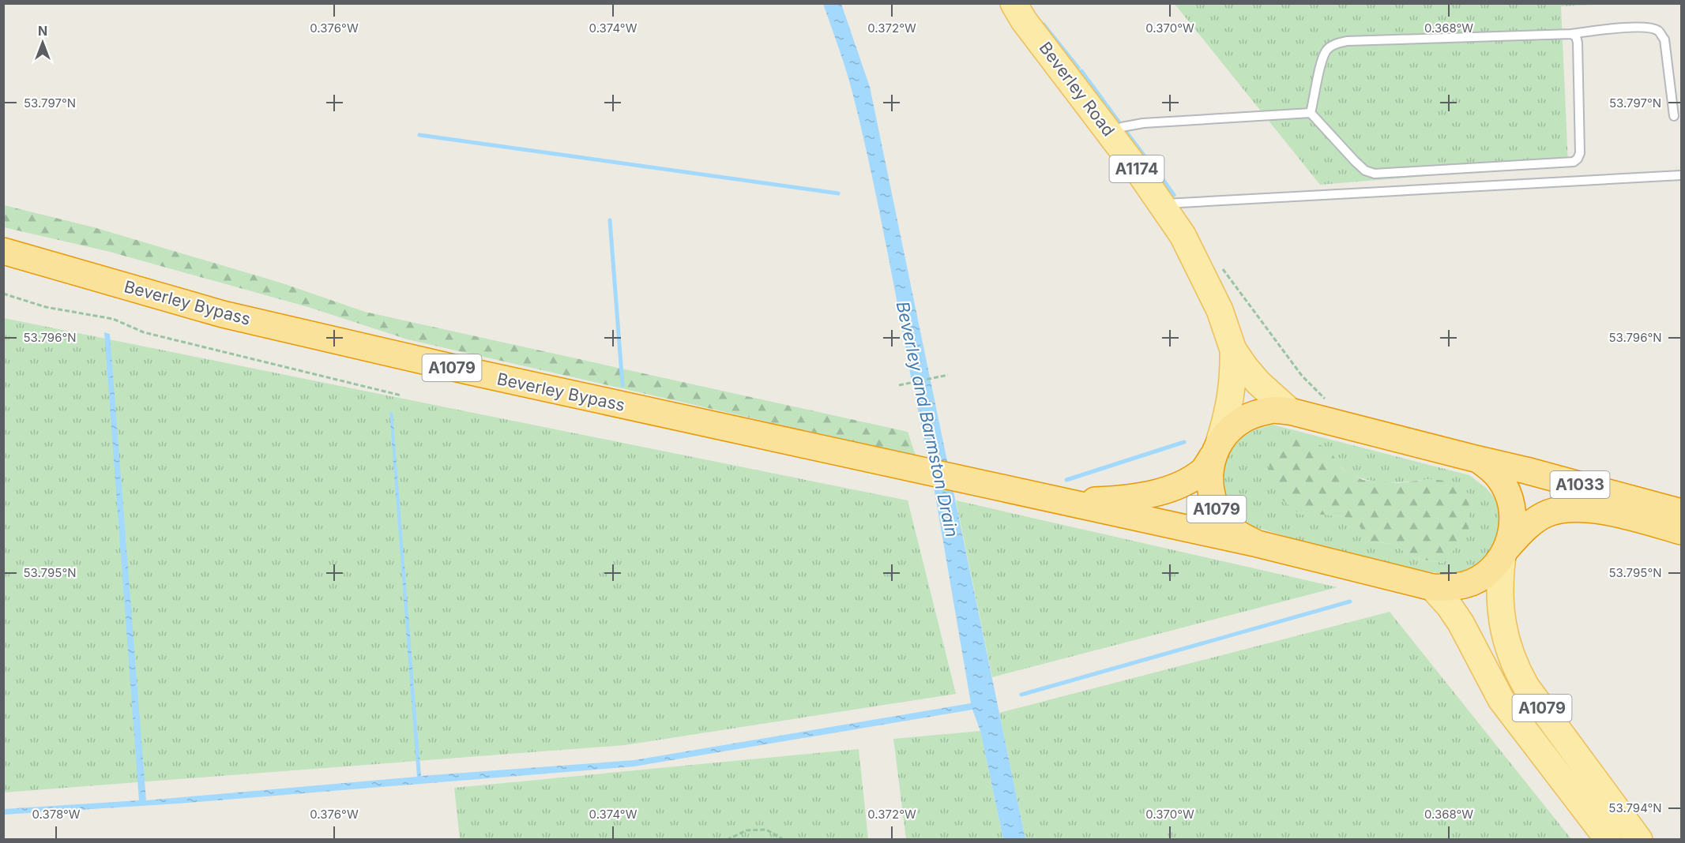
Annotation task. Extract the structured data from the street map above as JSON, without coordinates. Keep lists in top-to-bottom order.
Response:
{
  "streets": {
    "highway": ["Beverley Bypass", "A1079", "A1033"],
    "main road": ["Beverley Road", "A1174"]
  },
  "crossings": [
    ["Beverley Road", "Beverley Bypass"],
    ["Beverley Road", "A1079"],
    ["Beverley Bypass", "A1079"],
    ["A1079", "A1033"]
  ],
  "water": ["Beverley and Barmston Drain"],
  "north": "top",
  "coordinates": [
    "0.376°W",
    "0.374°W",
    "0.372°W",
    "0.370°W",
    "0.368°W",
    "53.797°N",
    "53.796°N",
    "53.795°N",
    "53.794°N",
    "0.378°W"
  ]
}
